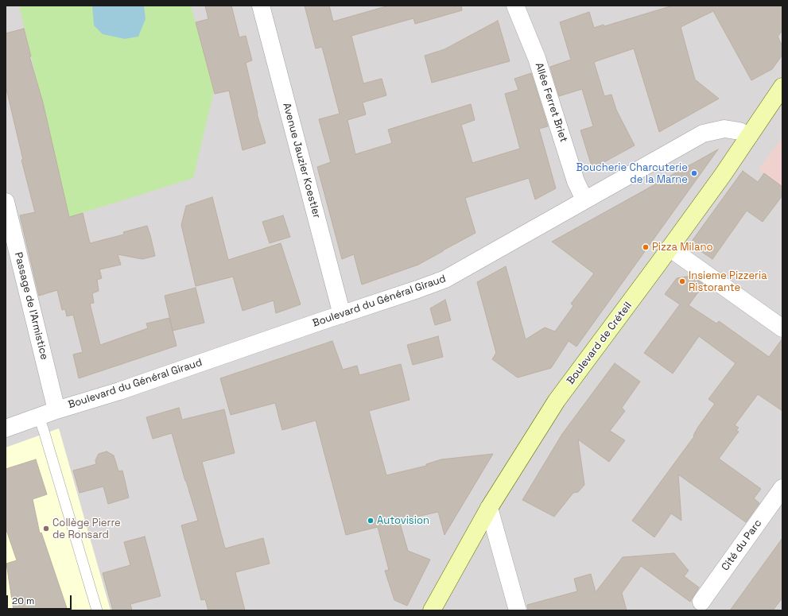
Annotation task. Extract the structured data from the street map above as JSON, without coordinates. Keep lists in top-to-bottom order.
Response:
{
  "streets": {
    "main road": ["Boulevard de Créteil"],
    "street": [
      "Allée Ferret Briet",
      "Avenue Jauzier Koestler",
      "Boulevard du Général Giraud",
      "Passage de l'Armistice",
      "Cité du Parc"
    ]
  },
  "crossings": [
    ["Allée Ferret Briet", "Boulevard du Général Giraud"],
    ["Avenue Jauzier Koestler", "Boulevard du Général Giraud"],
    ["Boulevard du Général Giraud", "Passage de l'Armistice"],
    ["Boulevard du Général Giraud", "Boulevard de Créteil"]
  ],
  "places": [
    "Boucherie Charcuterie de la Marne",
    "Pizza Milano",
    "Insieme Pizzeria Ristorante",
    "Autovision",
    "Collège Pierre de Ronsard"
  ],
  "scale_bar": "20 m"
}
